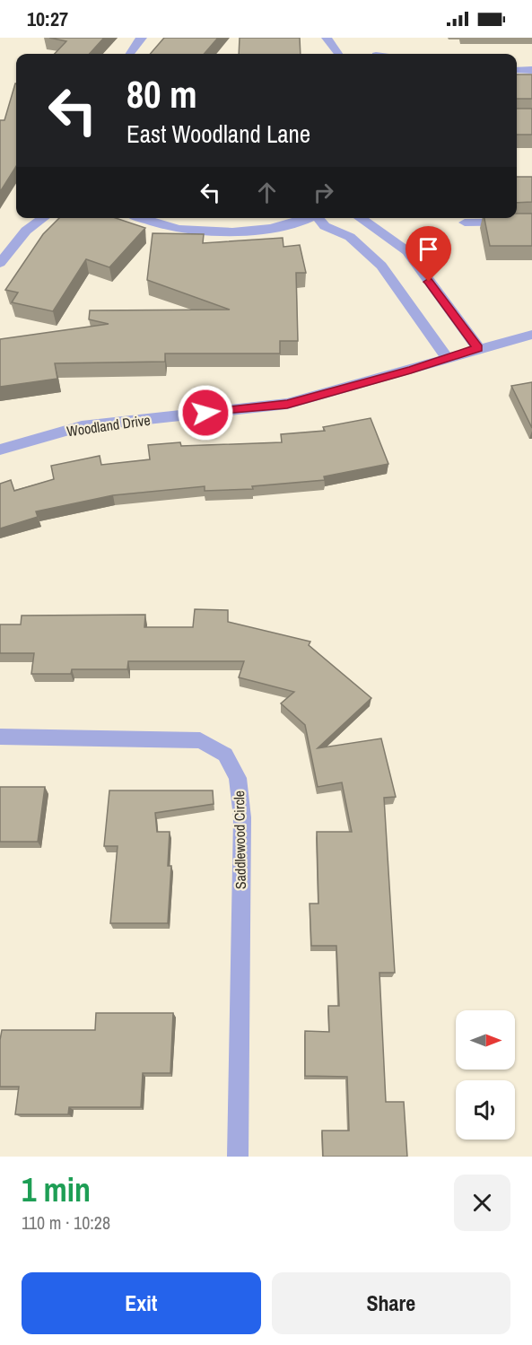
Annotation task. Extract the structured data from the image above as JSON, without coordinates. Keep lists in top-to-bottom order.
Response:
{
  "streets": {
    "street": ["Woodland Drive", "Saddlewood Circle"]
  },
  "north": "right",
  "page": {
    "status": "10:27",
    "turn": ["80 m", "East Woodland Lane"],
    "heading": ["1 min", "110 m · 10:28"],
    "buttons": ["Exit", "Share"]
  }
}
